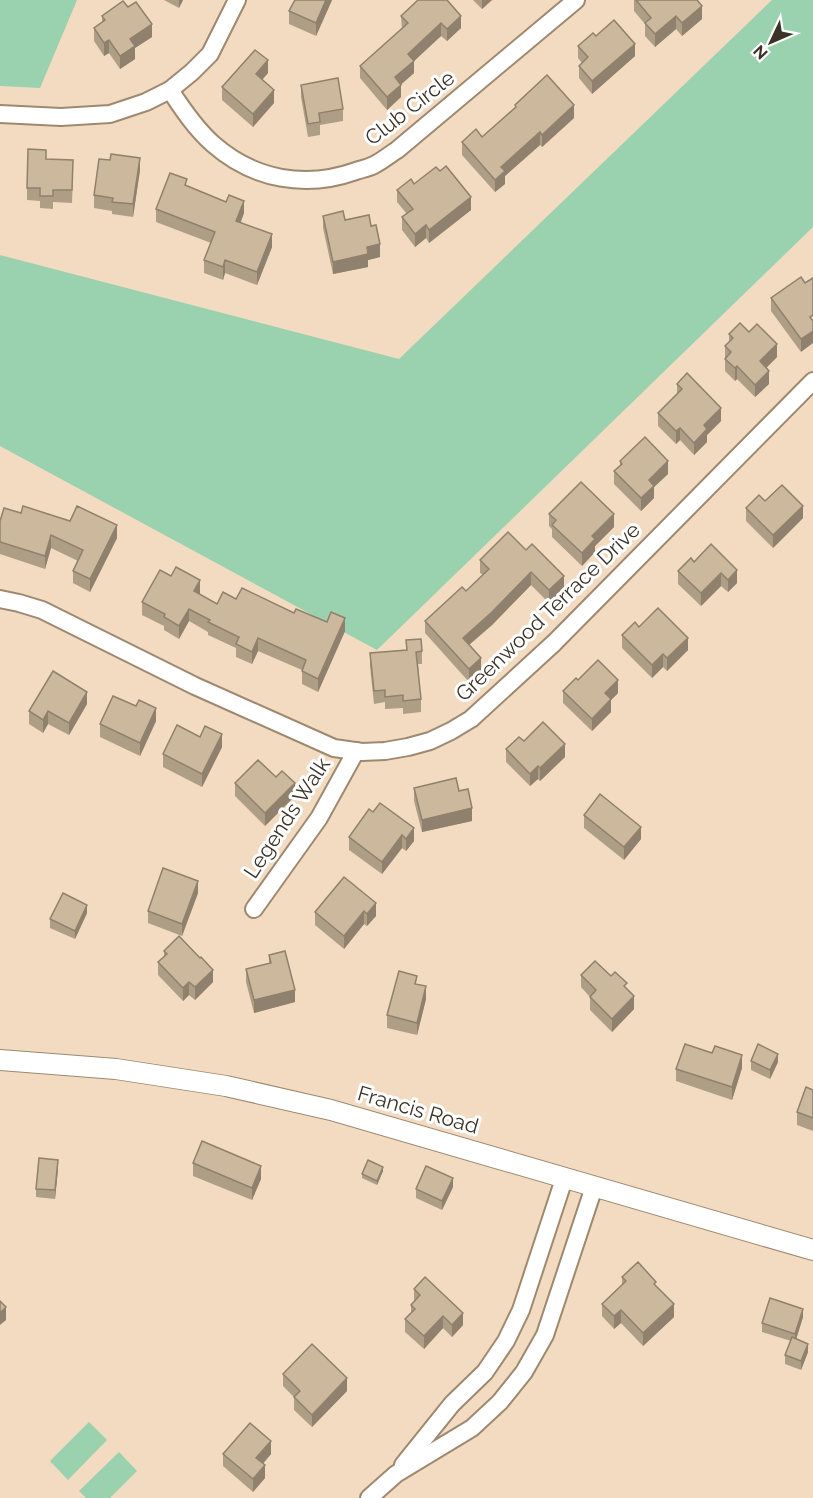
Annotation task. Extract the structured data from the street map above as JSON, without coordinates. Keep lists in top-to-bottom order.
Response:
{
  "streets": {
    "street": [
      "Club Circle",
      "Greenwood Terrace Drive",
      "Legends Walk",
      "Francis Road"
    ]
  },
  "crossings": [
    ["Greenwood Terrace Drive", "Legends Walk"]
  ],
  "north": "bottom left"
}
